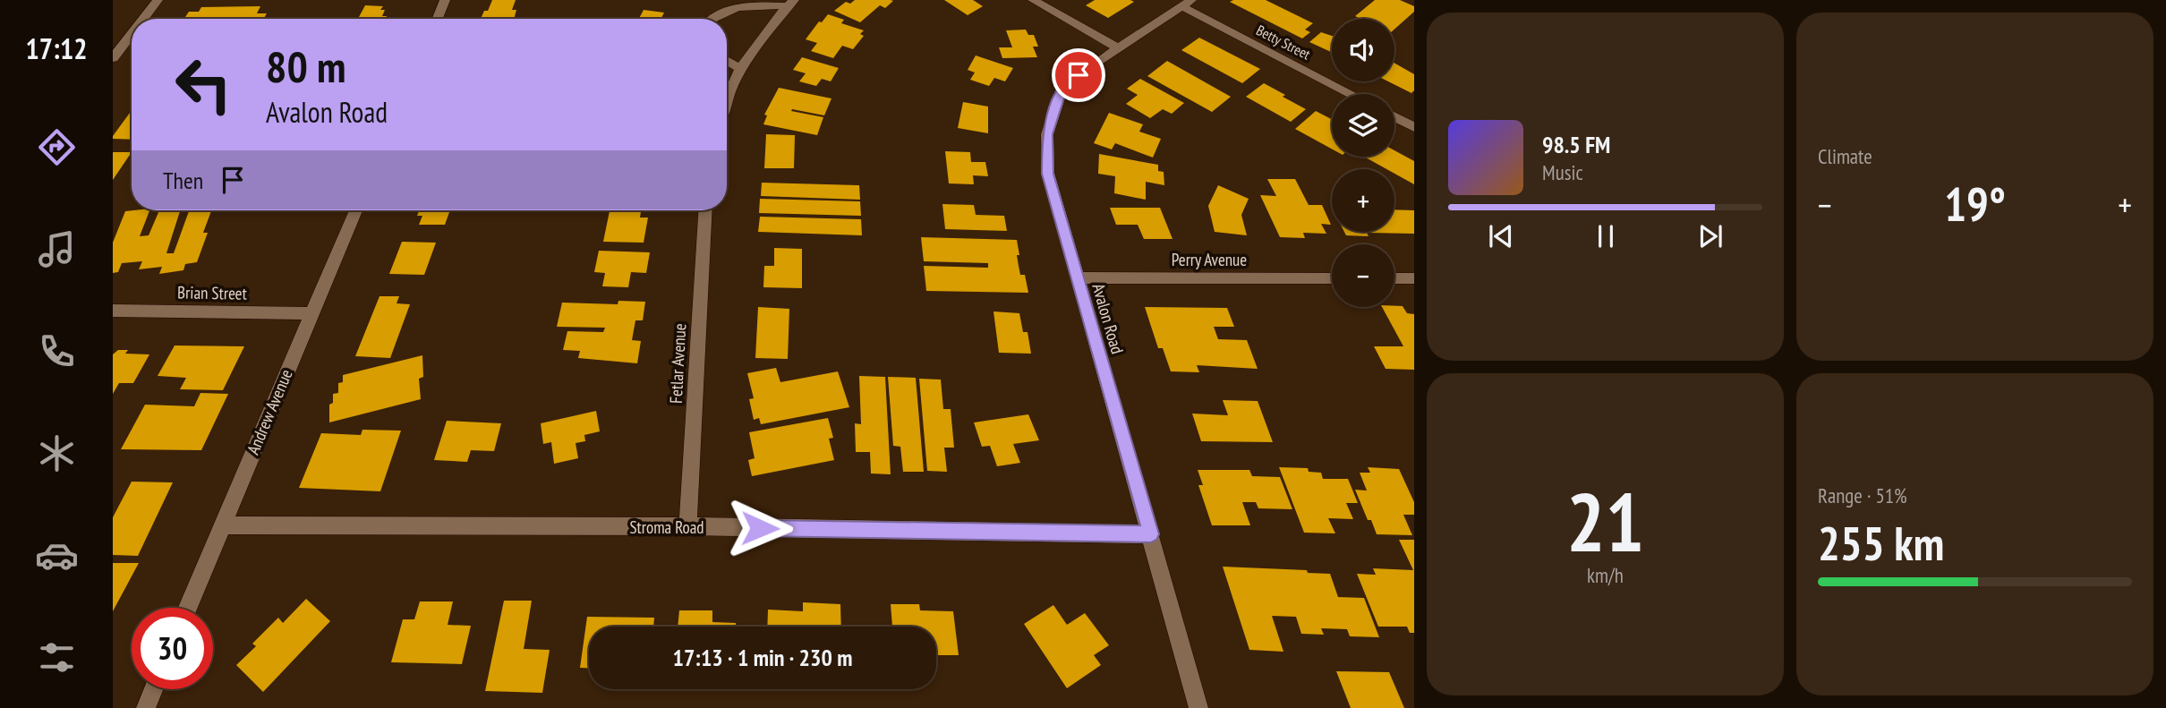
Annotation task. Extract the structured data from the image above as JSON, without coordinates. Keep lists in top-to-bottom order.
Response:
{
  "streets": {
    "street": [
      "Betty Street",
      "Perry Avenue",
      "Brian Street",
      "Avalon Road",
      "Fetlar Avenue",
      "Andrew Avenue",
      "Stroma Road"
    ]
  },
  "crossings": [
    ["Betty Street", "Avalon Road"],
    ["Perry Avenue", "Avalon Road"],
    ["Brian Street", "Andrew Avenue"],
    ["Avalon Road", "Stroma Road"],
    ["Fetlar Avenue", "Stroma Road"],
    ["Andrew Avenue", "Stroma Road"]
  ],
  "page": {
    "tabs": "17:12",
    "tile": [
      "Climate",
      ["21", "km/h"],
      ["Range · 51%", "255 km"]
    ],
    "map_buttons": ["+", "−"],
    "turn": ["80 m", "Avalon Road"],
    "song": ["98.5 FM", "Music"],
    "then": "Then",
    "heat": ["−", "19°", "+"],
    "limit": "30",
    "trip": "17:13 · 1 min · 230 m"
  }
}
